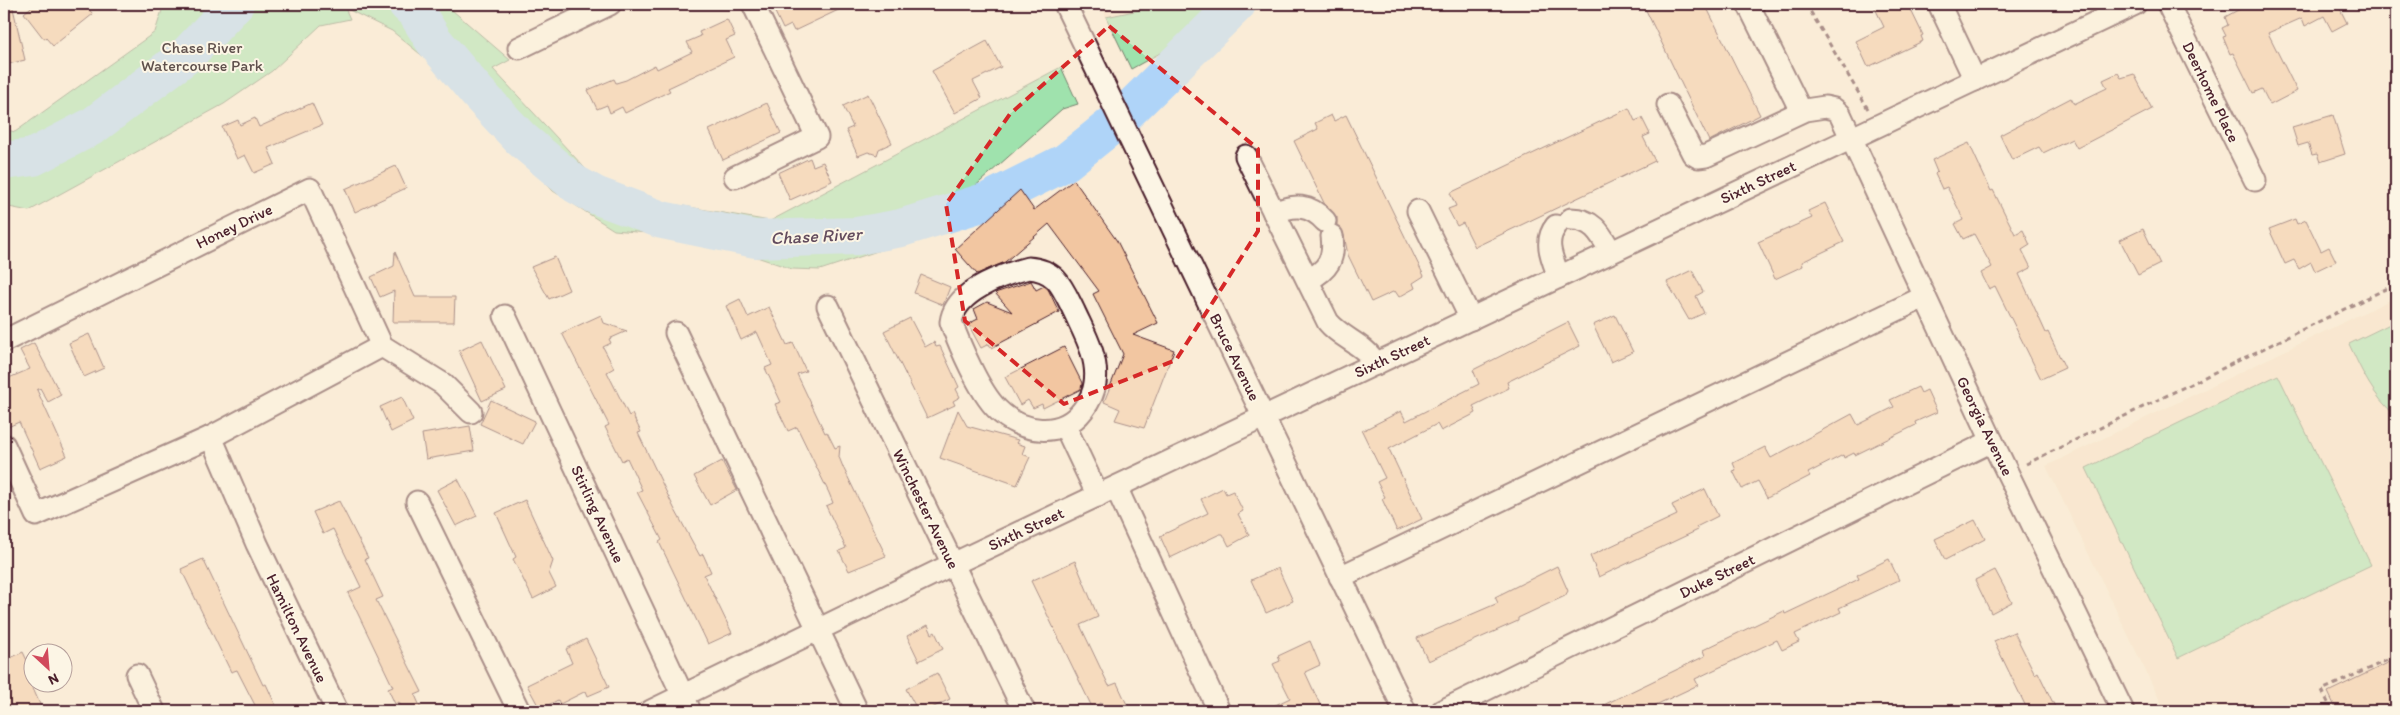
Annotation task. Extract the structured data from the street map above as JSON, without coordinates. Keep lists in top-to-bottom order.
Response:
{
  "streets": {
    "street": [
      "Deerhome Place",
      "Sixth Street",
      "Honey Drive",
      "Bruce Avenue",
      "Georgia Avenue",
      "Winchester Avenue",
      "Stirling Avenue",
      "Duke Street",
      "Hamilton Avenue"
    ]
  },
  "crossings": [
    ["Sixth Street", "Bruce Avenue"],
    ["Sixth Street", "Georgia Avenue"],
    ["Sixth Street", "Winchester Avenue"],
    ["Sixth Street", "Stirling Avenue"],
    ["Georgia Avenue", "Duke Street"]
  ],
  "water": ["Chase River"],
  "parks": ["Chase River Watercourse Park"],
  "north": "bottom right"
}
